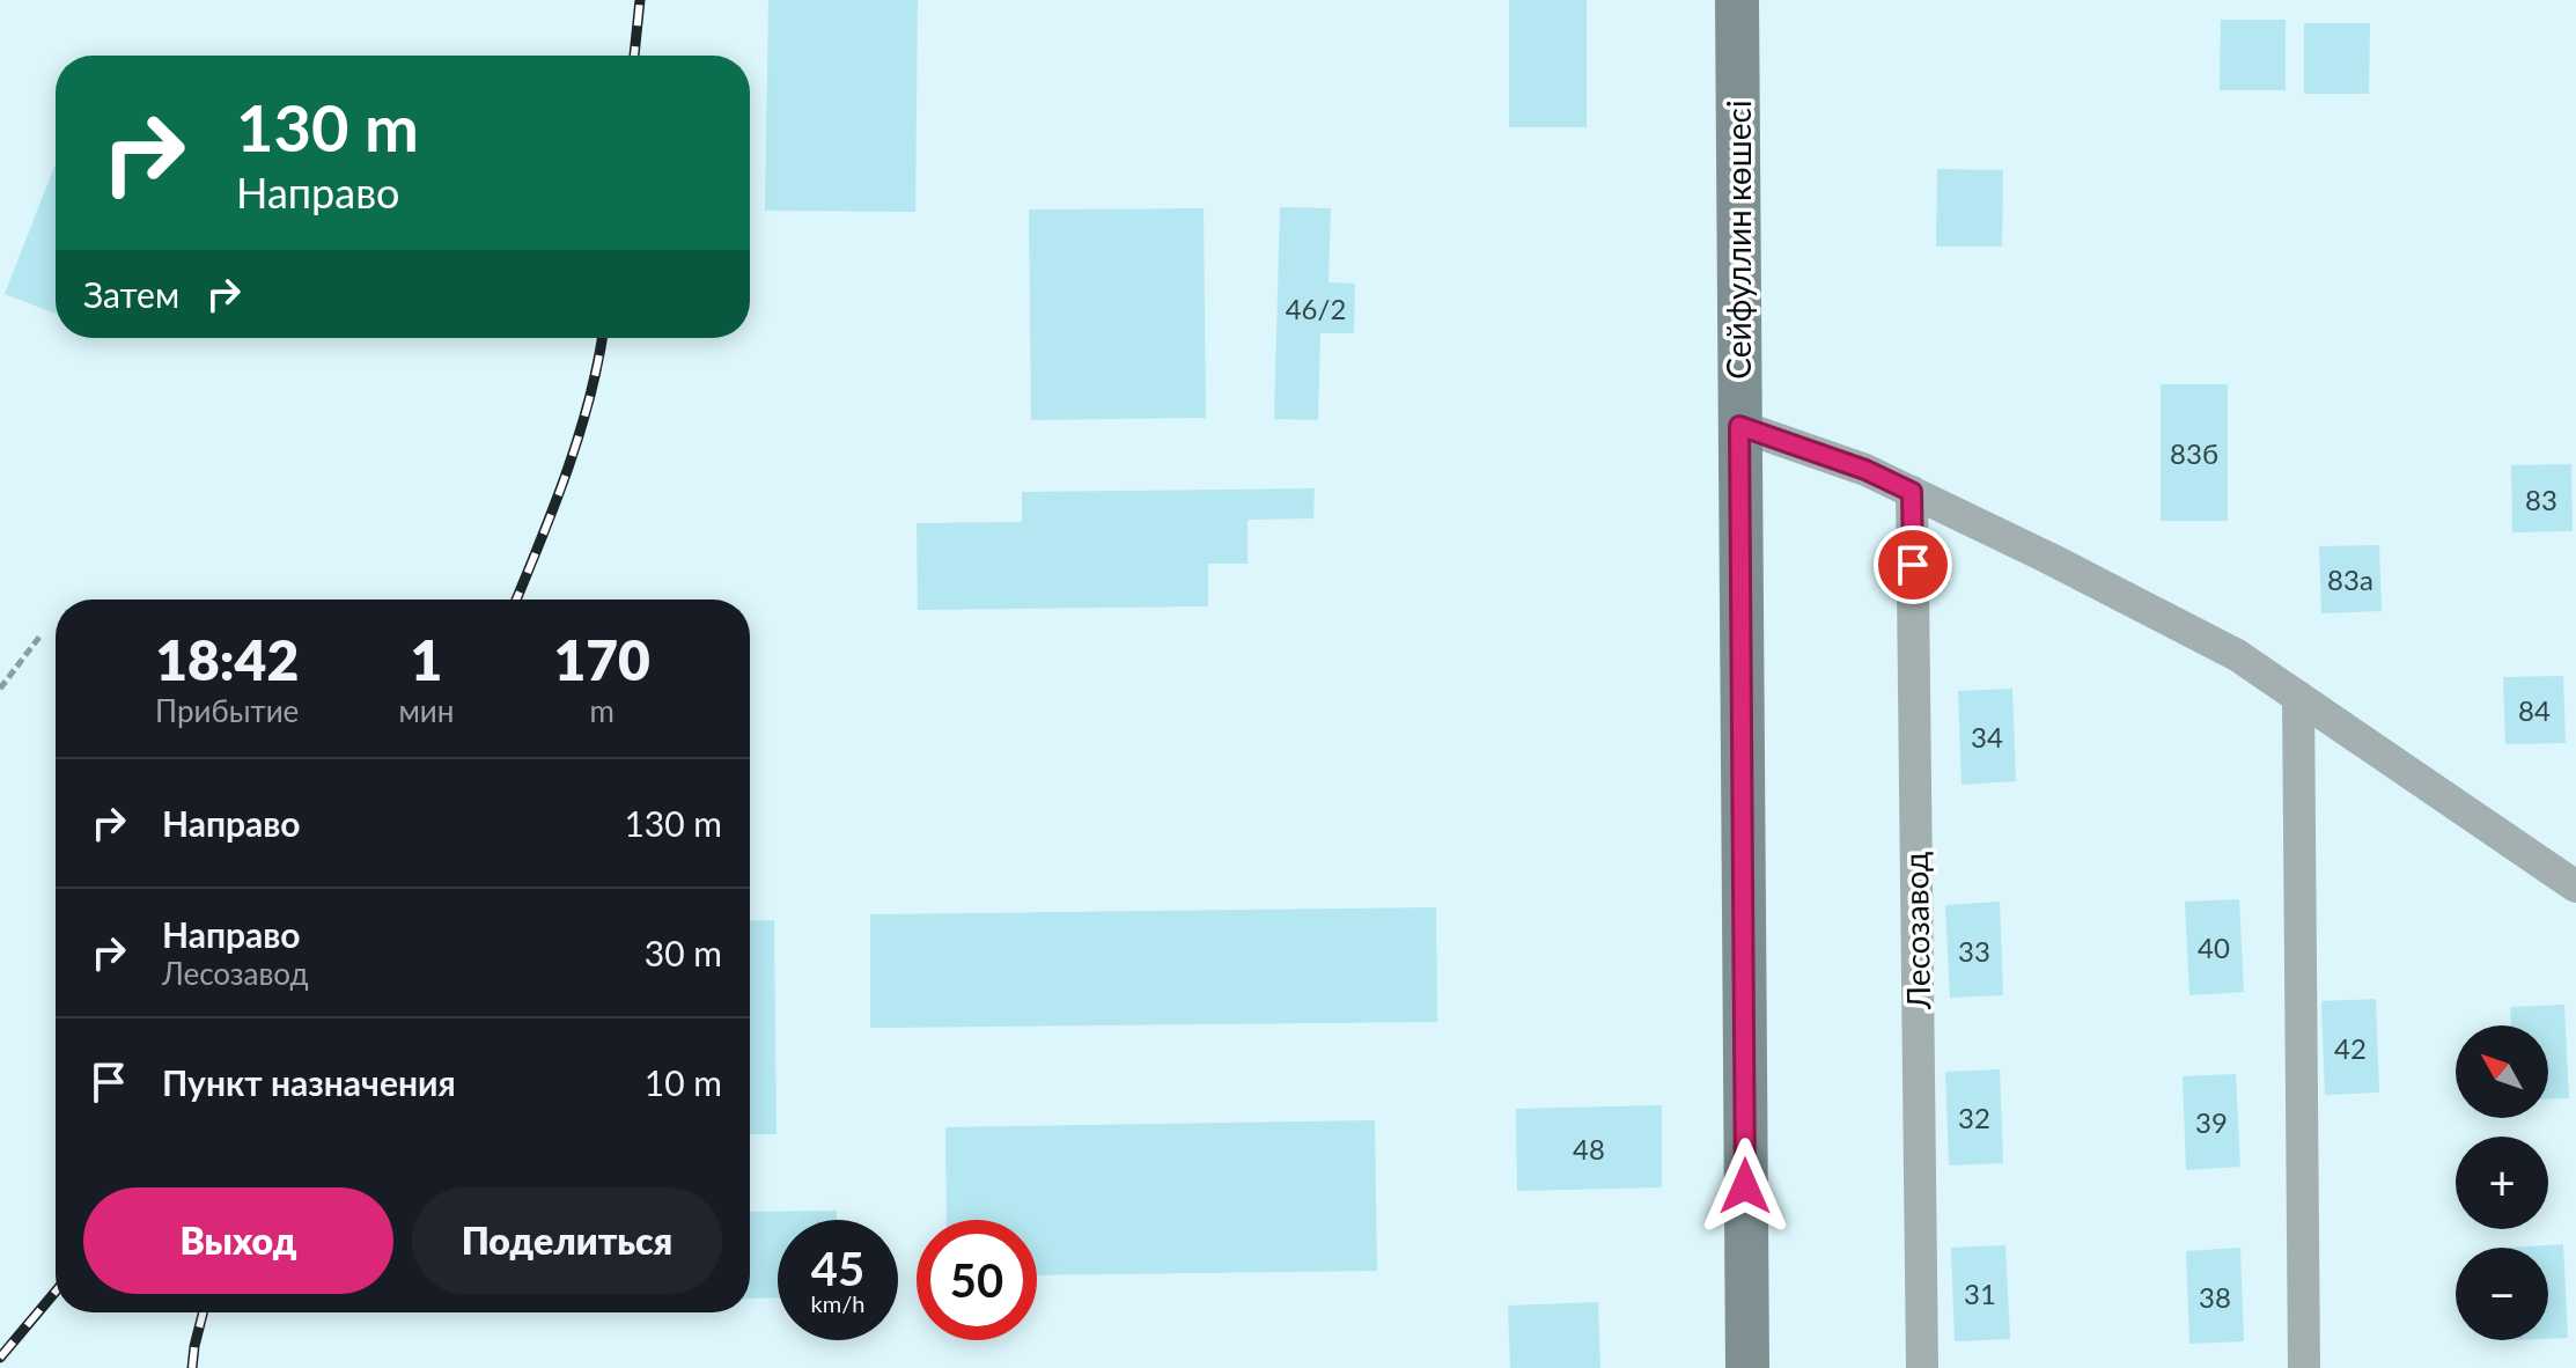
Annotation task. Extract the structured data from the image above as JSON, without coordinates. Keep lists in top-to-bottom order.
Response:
{
  "streets": {
    "main road": ["Сейфуллин көшесі"],
    "street": ["Лесозавод"]
  },
  "house_numbers": [
    "46/2",
    "83б",
    "83",
    "83а",
    "84",
    "34",
    "40",
    "33",
    "42",
    "32",
    "39",
    "48",
    "31",
    "38"
  ],
  "north": "top left",
  "page": {
    "turn": ["130 m", "Направо"],
    "then": "Затем",
    "eta": [
      "18:42",
      "Прибытие",
      "1",
      "мин",
      "170",
      "m"
    ],
    "list": [
      {
        "name": "Направо",
        "value": "130 m"
      },
      {
        "name": "Направо",
        "note": "Лесозавод",
        "value": "30 m"
      },
      {
        "name": "Пункт назначения",
        "value": "10 m"
      }
    ],
    "map_buttons": ["+", "−"],
    "buttons": ["Выход", "Поделиться"],
    "speed": "45 km/h",
    "limit": "50"
  }
}
